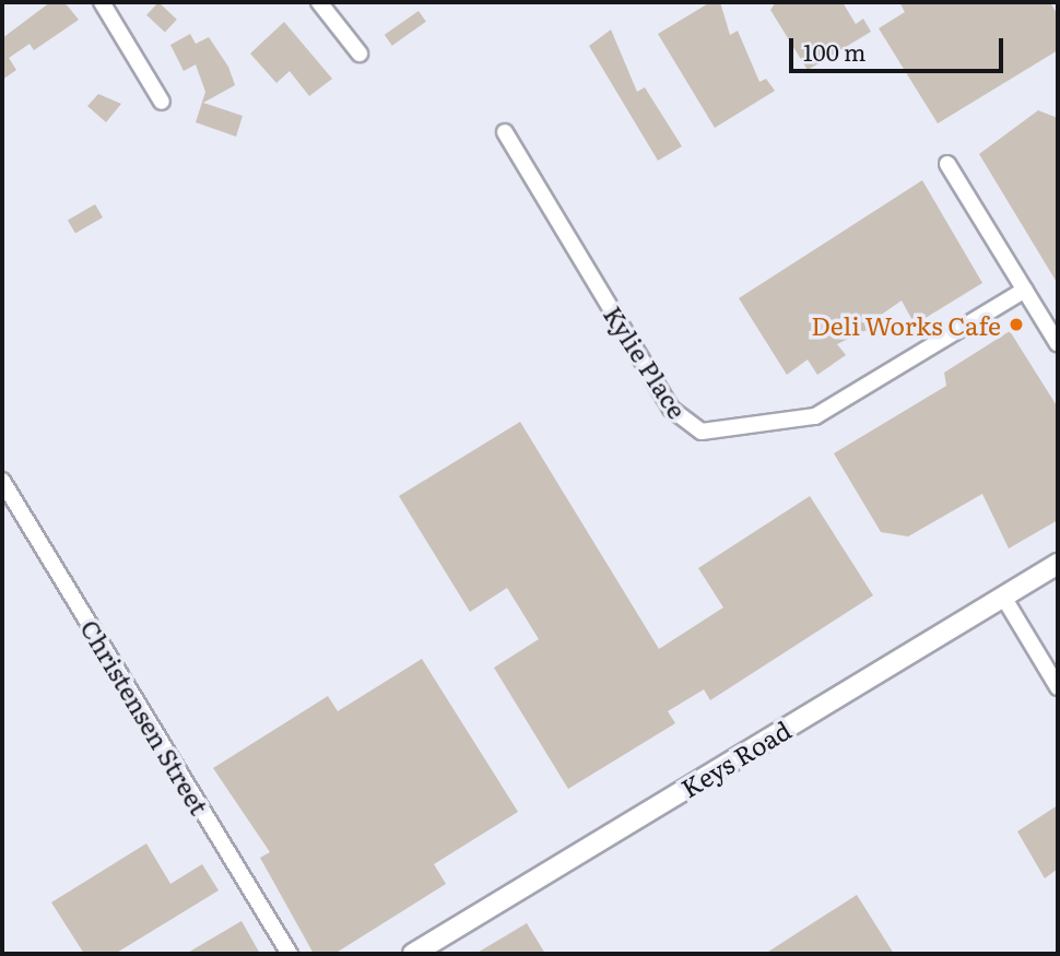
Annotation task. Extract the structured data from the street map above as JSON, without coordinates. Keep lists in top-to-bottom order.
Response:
{
  "streets": {
    "street": ["Kylie Place", "Christensen Street", "Keys Road"]
  },
  "places": ["Deli Works Cafe"],
  "scale_bar": "100 m"
}
